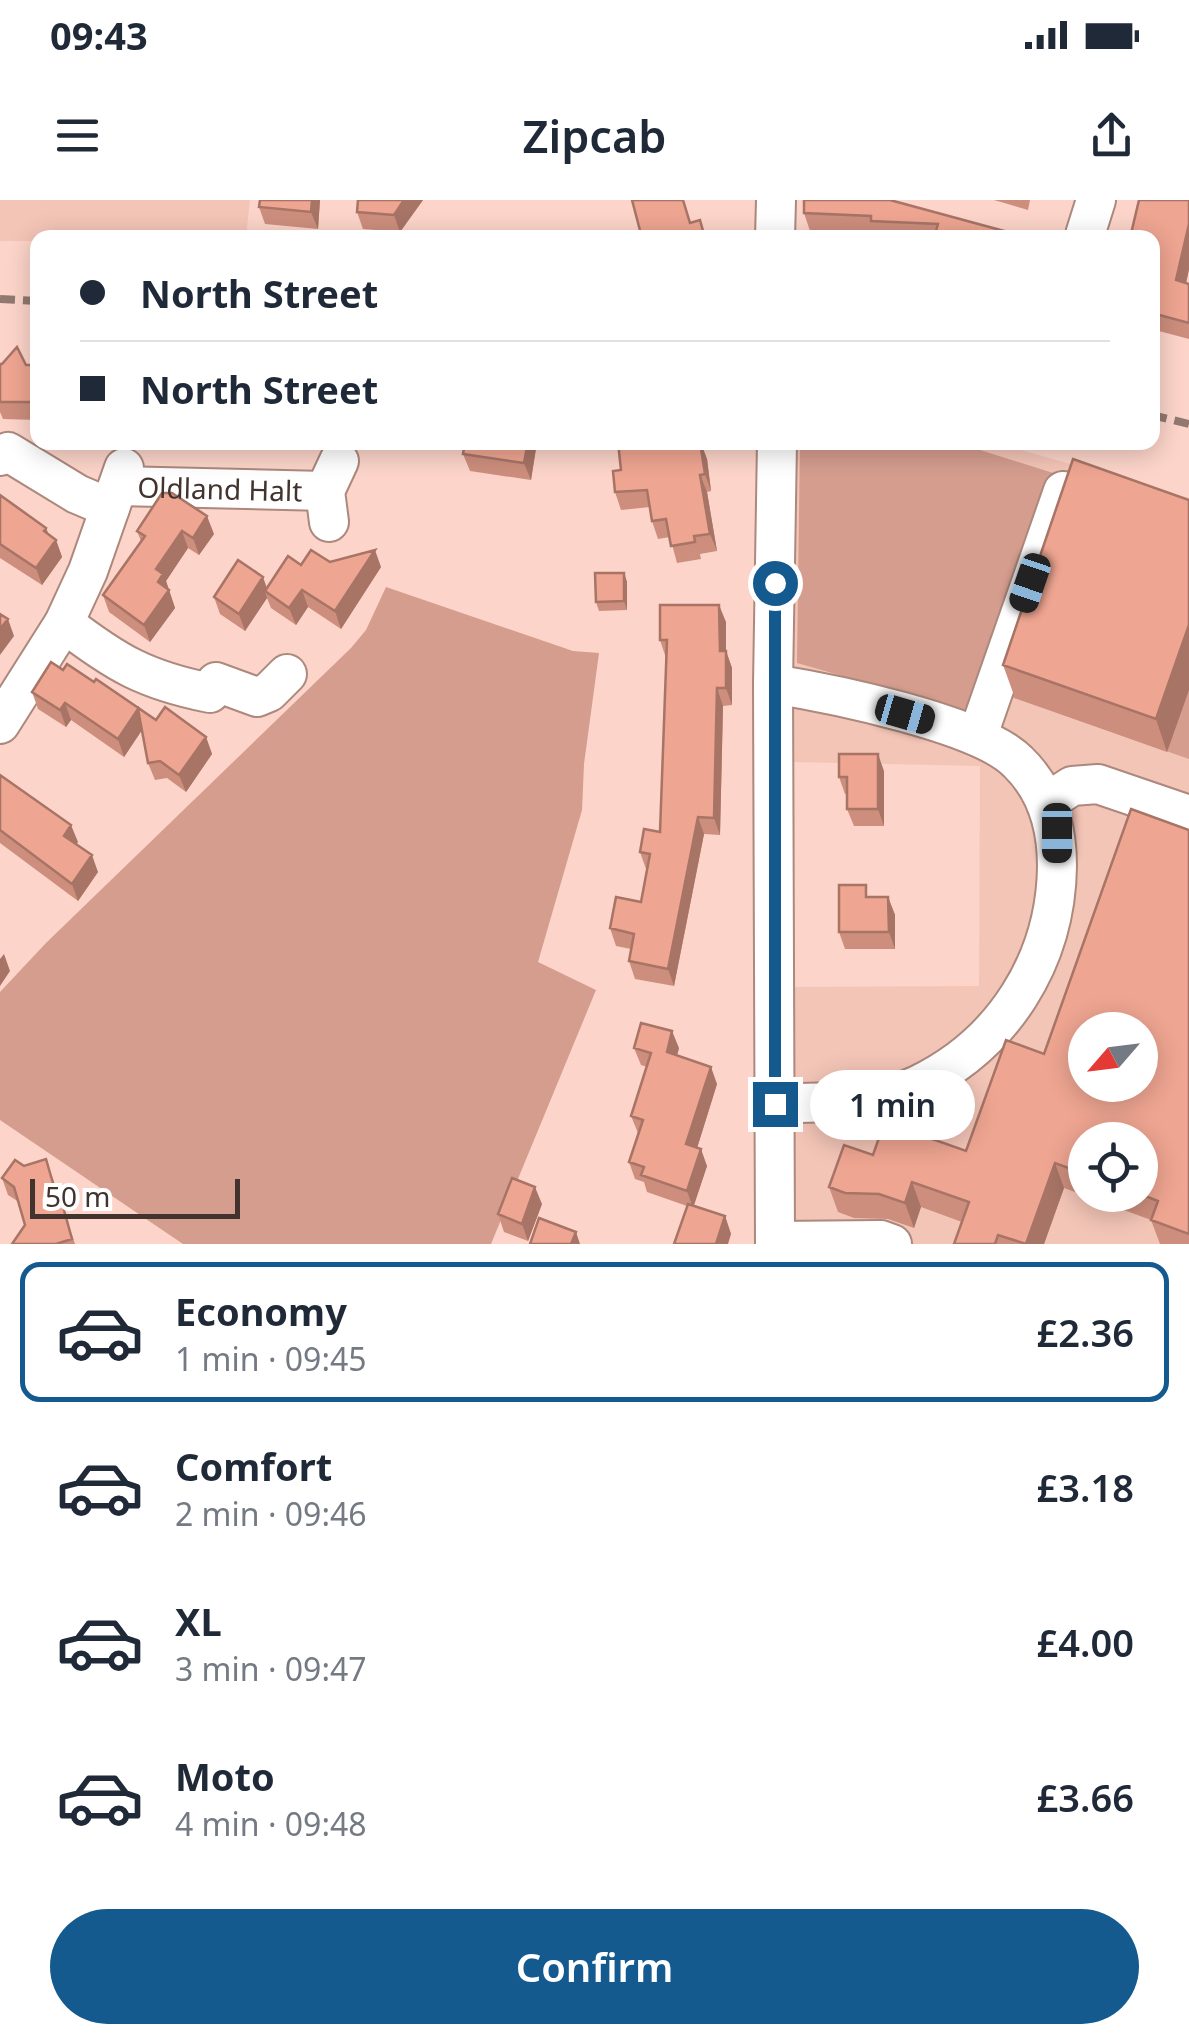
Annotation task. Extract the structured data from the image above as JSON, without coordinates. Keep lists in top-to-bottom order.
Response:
{
  "streets": {
    "street": ["Oldland Halt"]
  },
  "scale_bar": "50 m",
  "north": "bottom left",
  "page": {
    "status": "09:43",
    "header": "Zipcab",
    "banner": ["North Street", "North Street"],
    "bubble": "1 min",
    "scale": "50 m",
    "list": [
      {
        "name": "Economy",
        "note": "1 min · 09:45",
        "value": "£2.36"
      },
      {
        "name": "Comfort",
        "note": "2 min · 09:46",
        "value": "£3.18"
      },
      {
        "name": "XL",
        "note": "3 min · 09:47",
        "value": "£4.00"
      },
      {
        "name": "Moto",
        "note": "4 min · 09:48",
        "value": "£3.66"
      }
    ],
    "buttons": "Confirm"
  }
}
